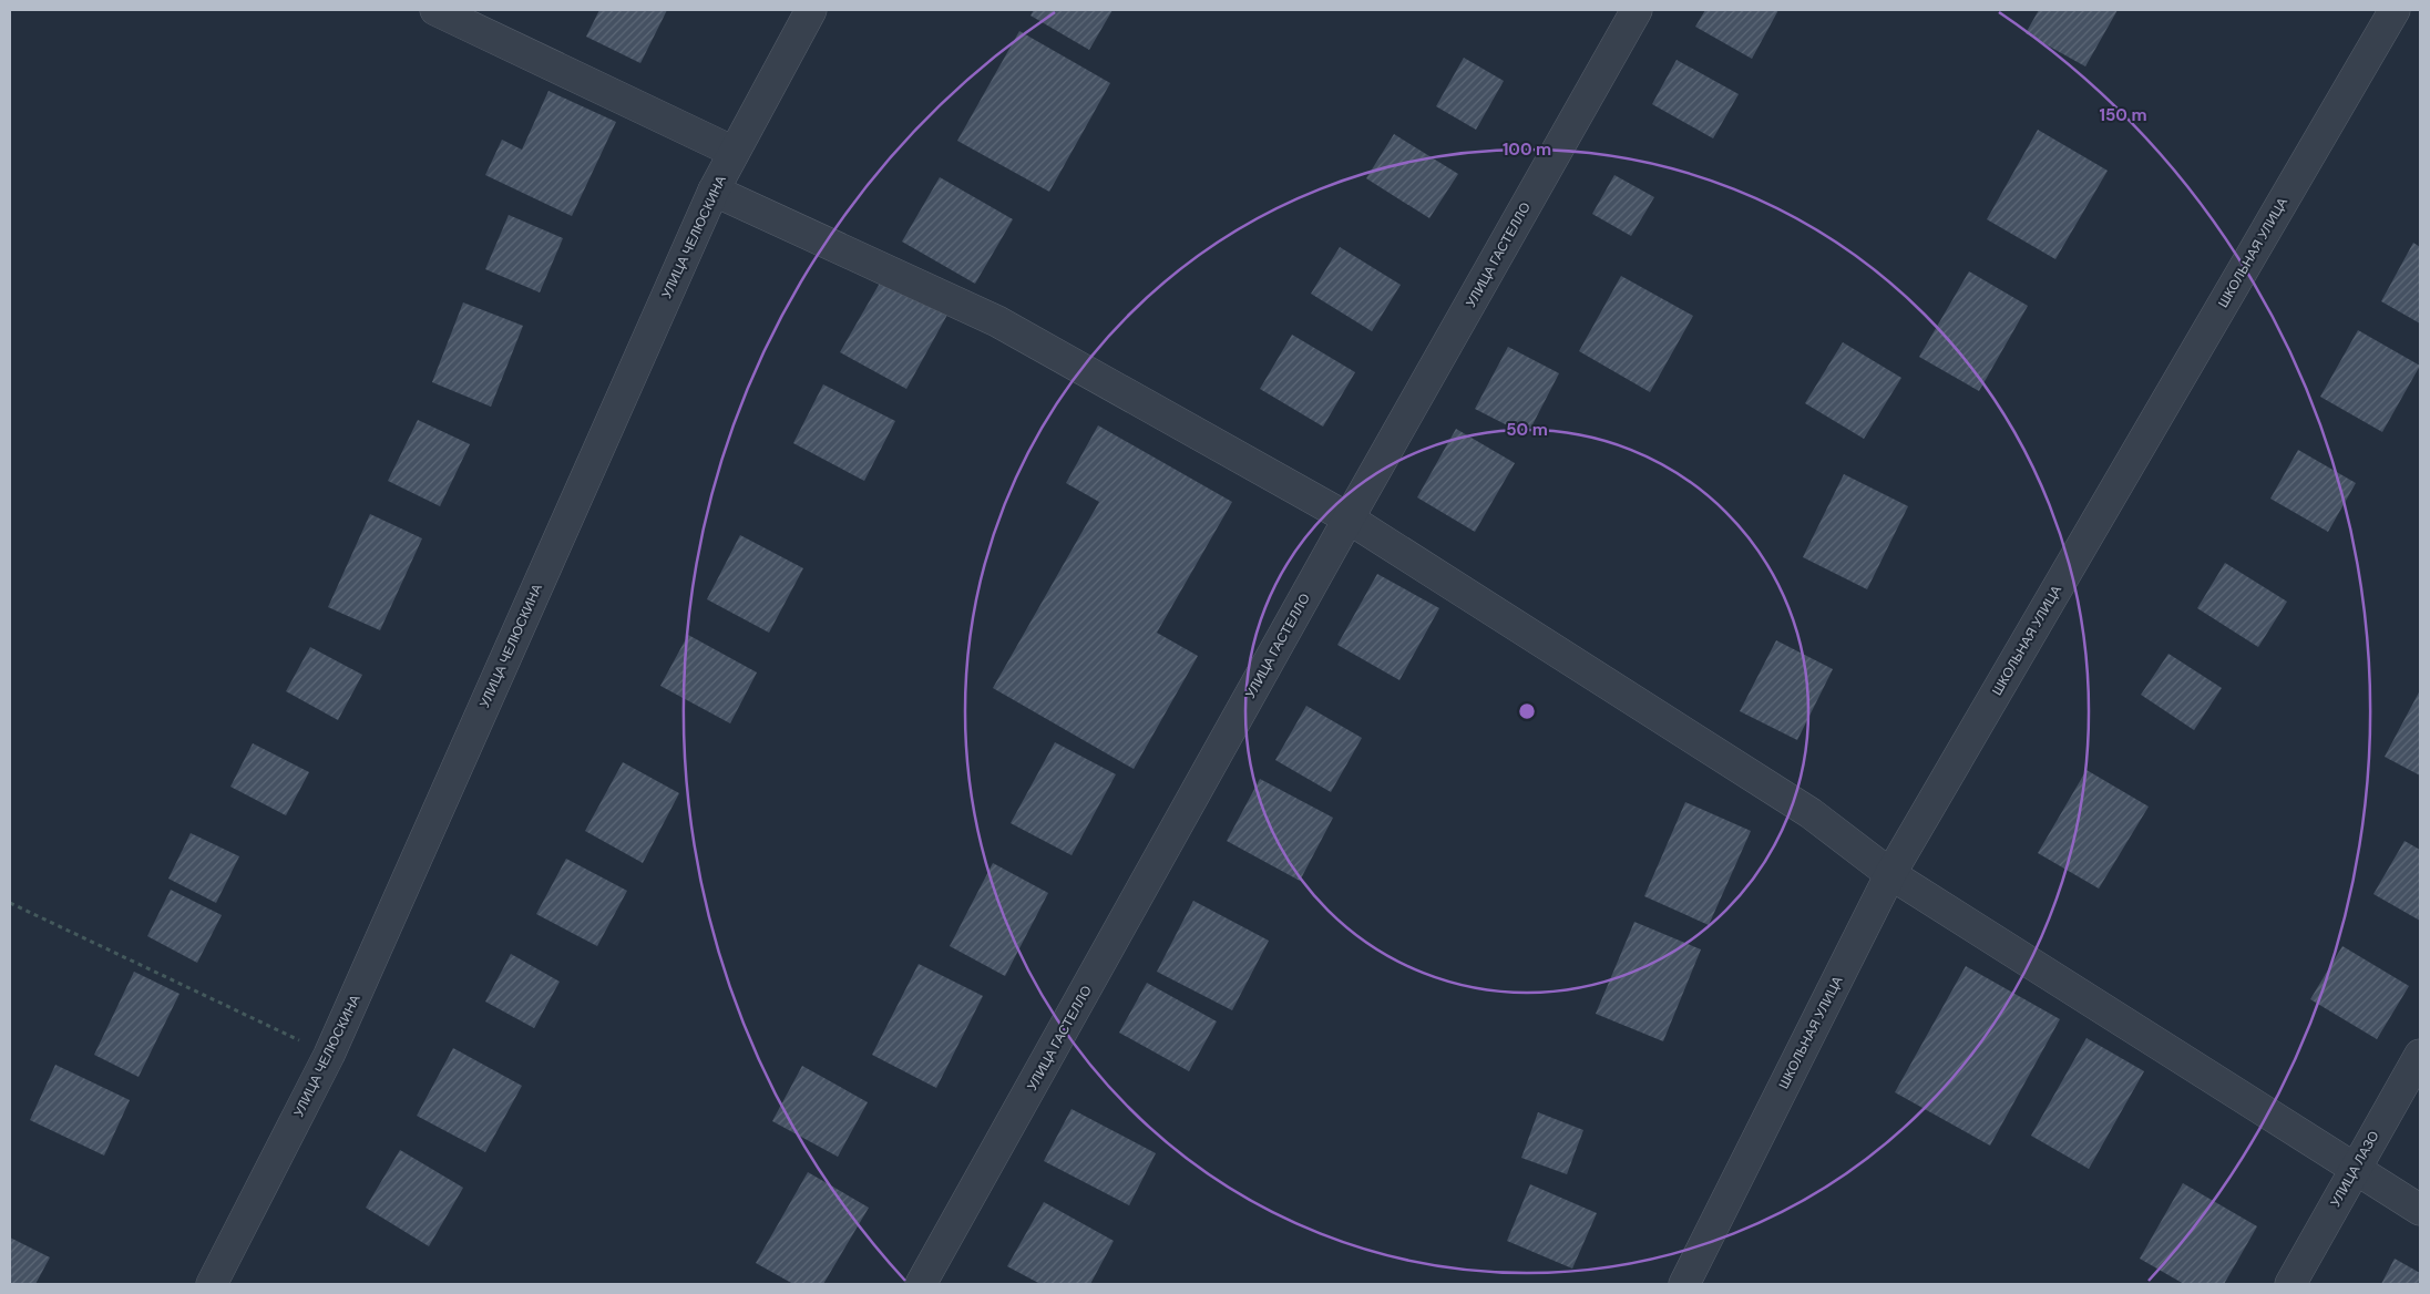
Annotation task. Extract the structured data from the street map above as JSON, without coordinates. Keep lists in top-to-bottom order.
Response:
{
  "streets": {
    "street": [
      "УЛИЦА ЧЕЛЮСКИНА",
      "ШКОЛЬНАЯ УЛИЦА",
      "УЛИЦА ГАСТЕЛЛО",
      "УЛИЦА ЛАЗО"
    ]
  },
  "rings": ["150 m", "100 m", "50 m"]
}
